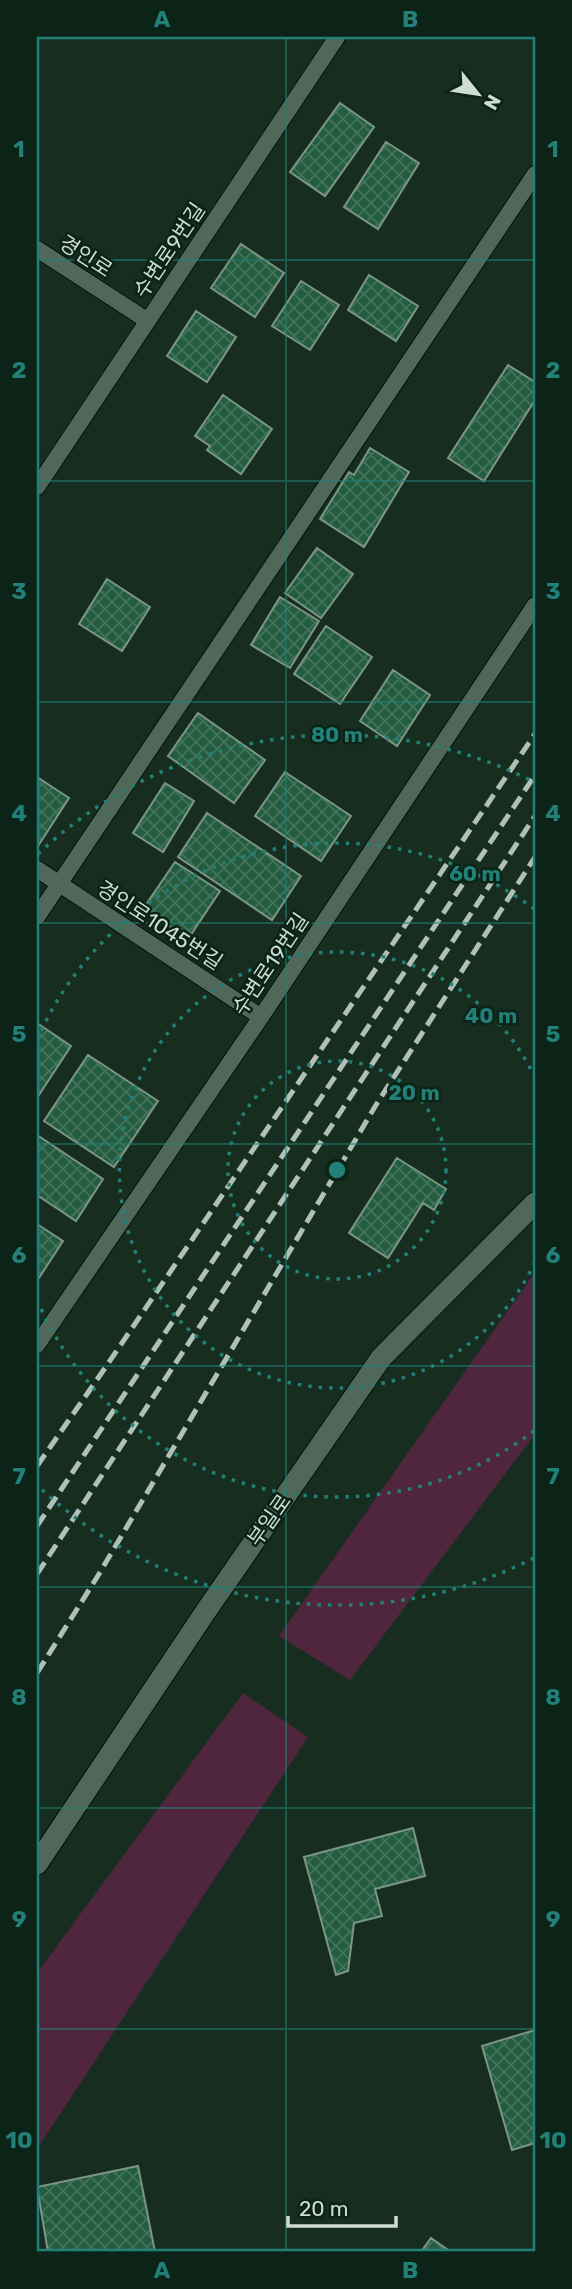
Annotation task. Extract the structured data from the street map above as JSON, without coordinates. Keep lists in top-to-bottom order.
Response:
{
  "streets": {
    "street": ["부일로"],
    "lane": [
      "수변로9번길",
      "경인로",
      "경인로1045번길",
      "수변로19번길"
    ]
  },
  "crossings": [
    ["수변로9번길", "경인로"],
    ["경인로1045번길", "수변로19번길"]
  ],
  "scale_bar": "20 m",
  "north": "bottom right",
  "grid": {
    "columns": ["A", "B"],
    "rows": [
      "1",
      "2",
      "3",
      "4",
      "5",
      "6",
      "7",
      "8",
      "9",
      "10"
    ]
  },
  "rings": [
    "80 m",
    "60 m",
    "40 m",
    "20 m"
  ]
}
